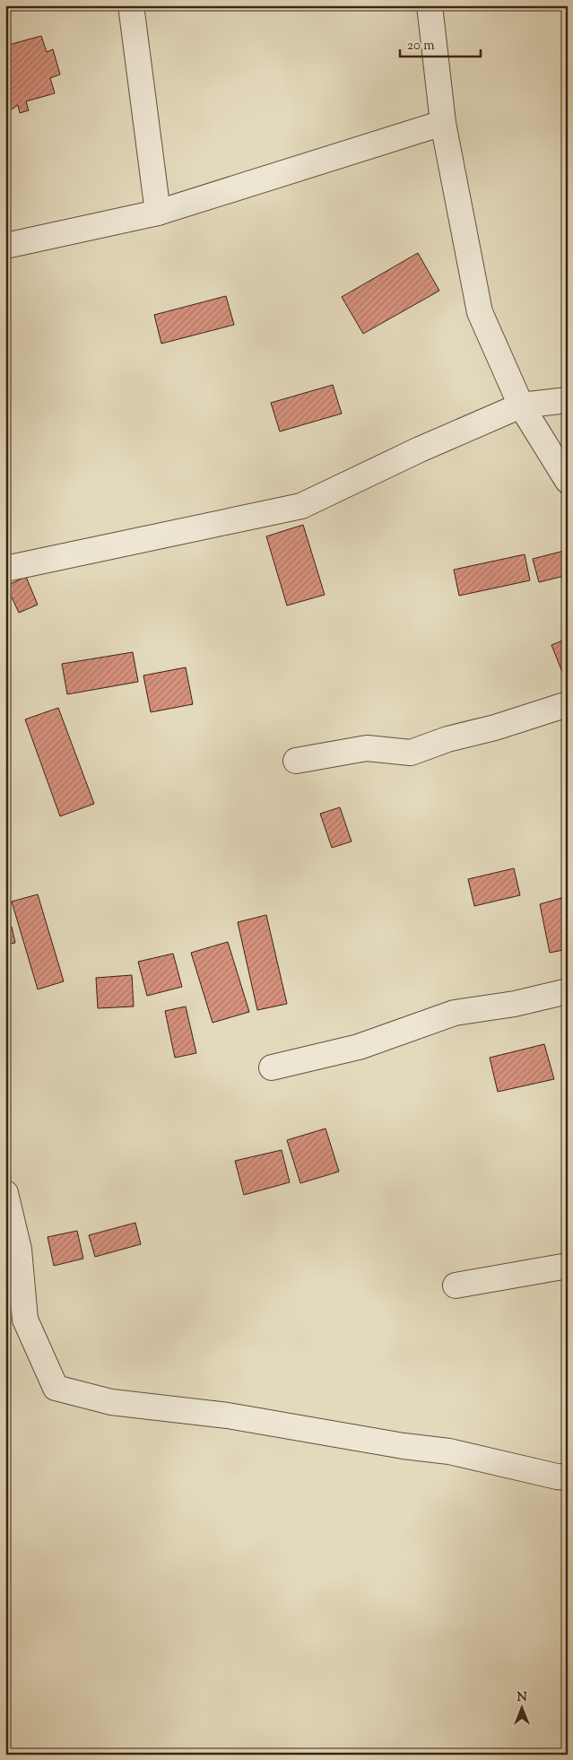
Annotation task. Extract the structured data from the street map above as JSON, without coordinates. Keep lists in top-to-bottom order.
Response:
{
  "scale_bar": "20 m",
  "north": "top"
}
